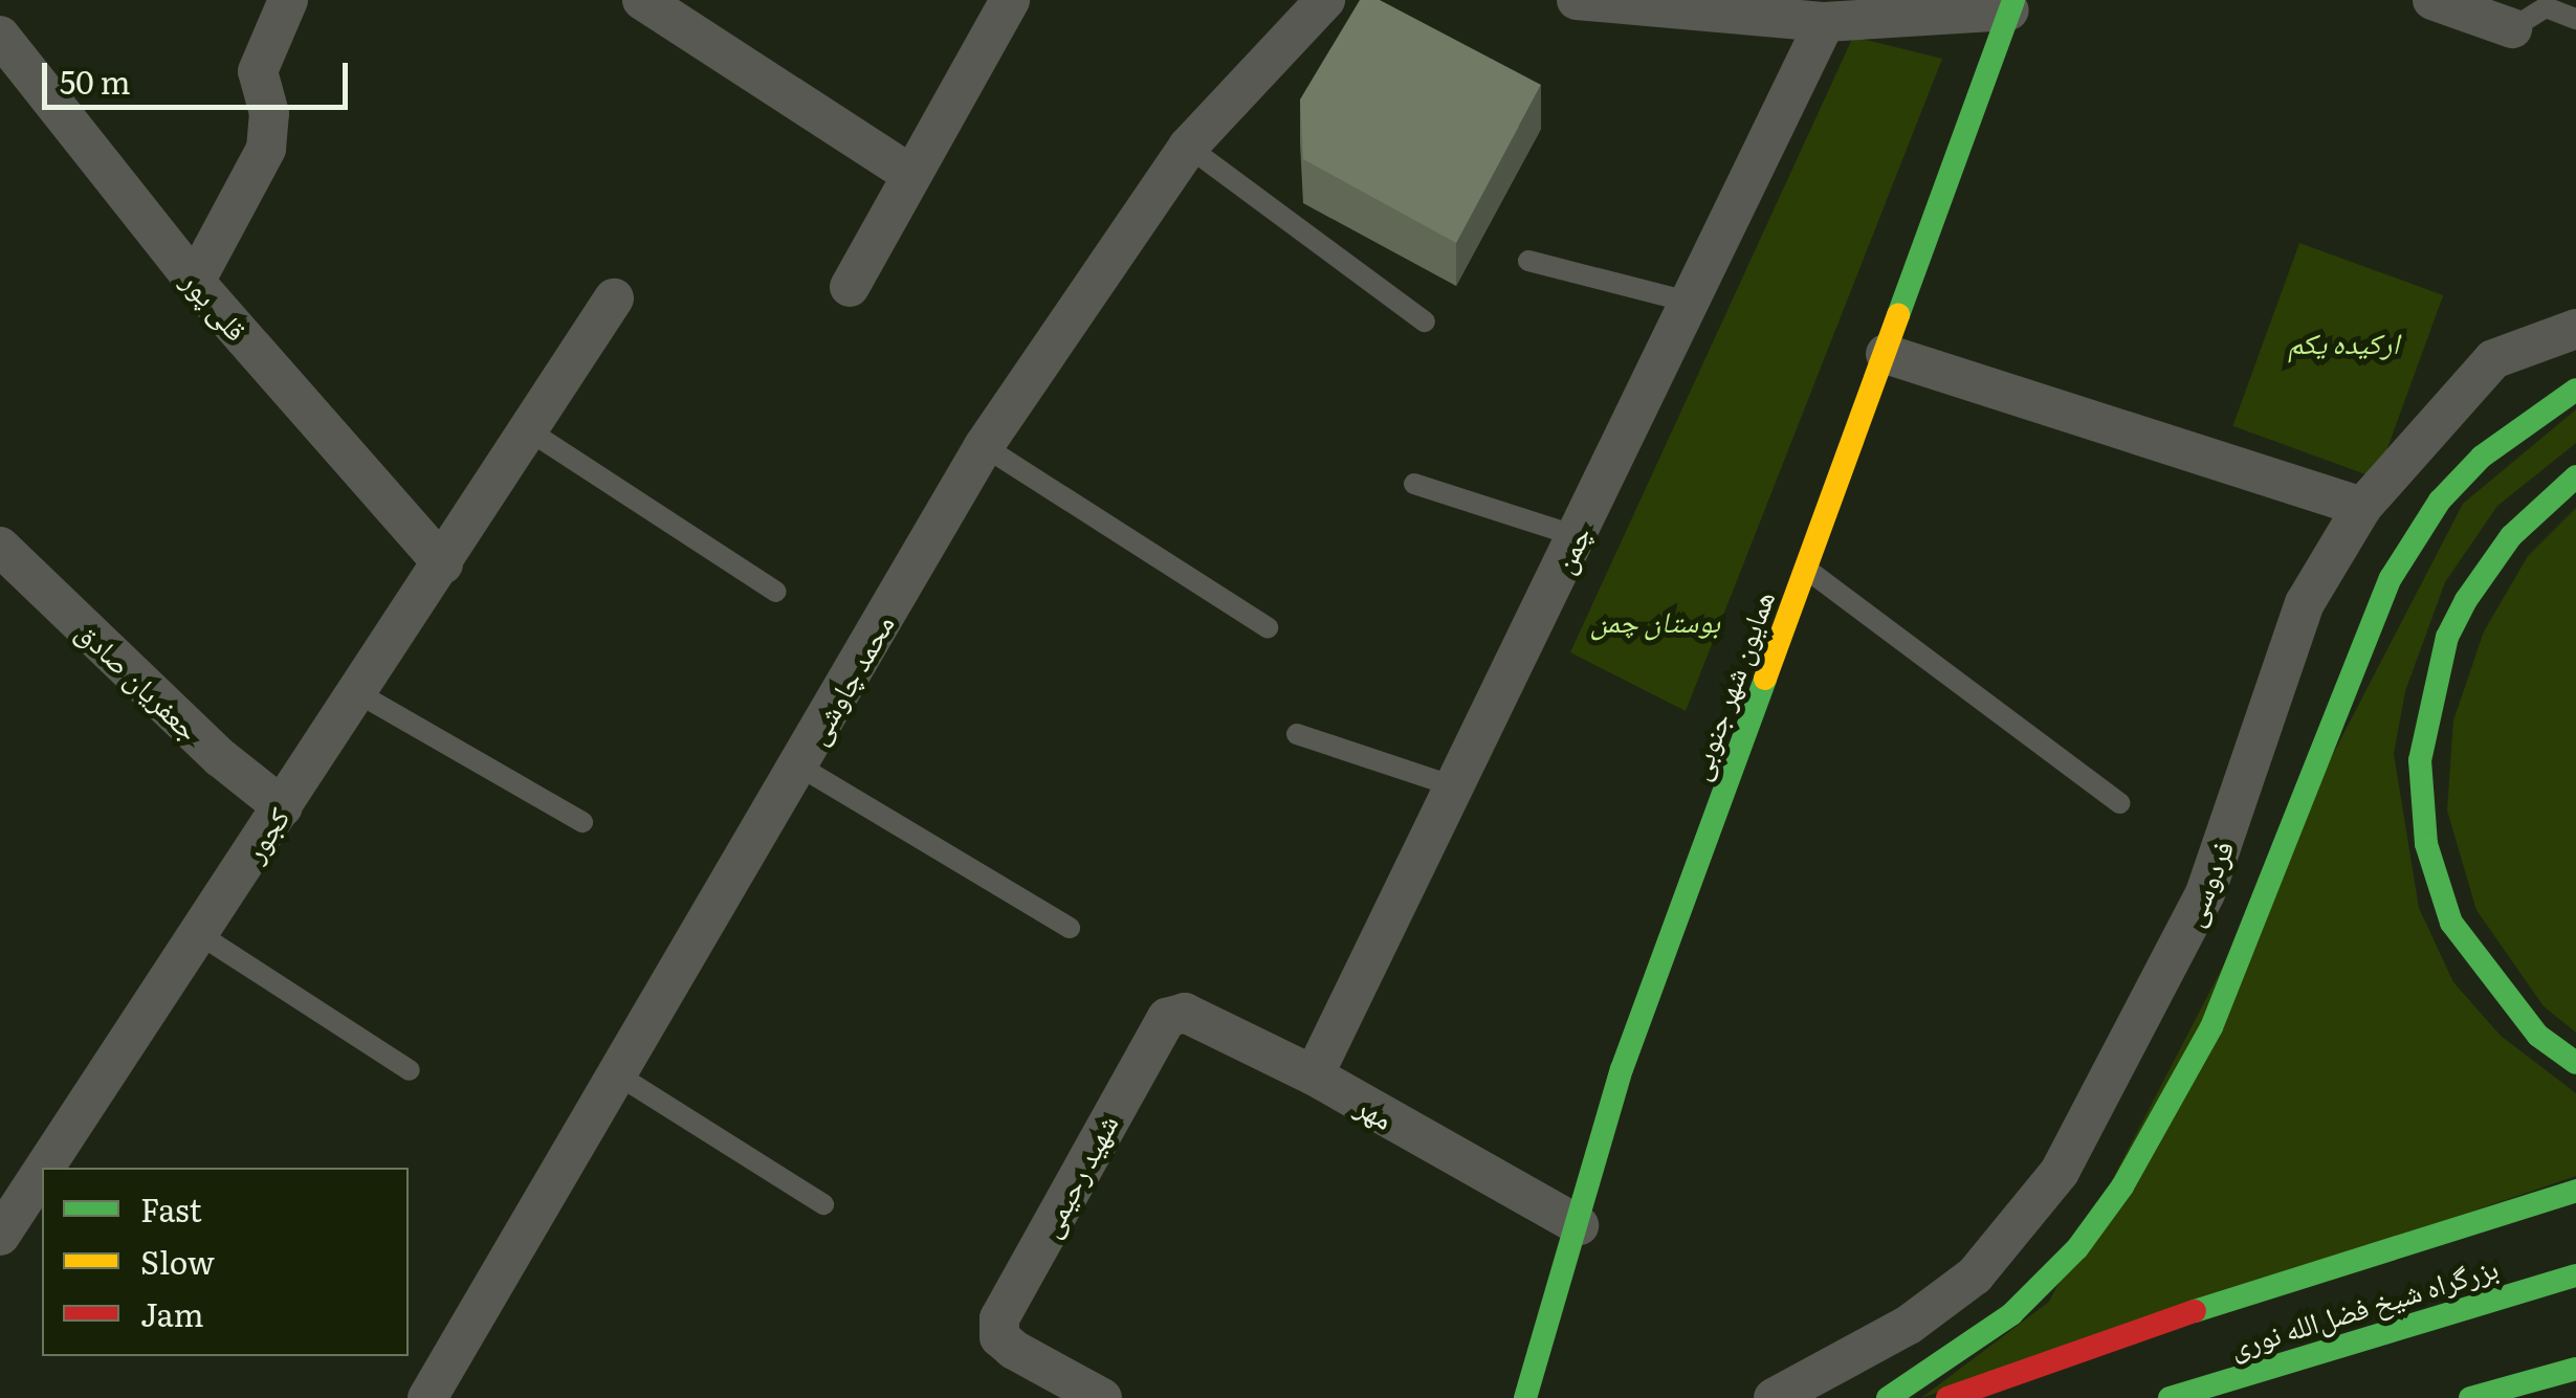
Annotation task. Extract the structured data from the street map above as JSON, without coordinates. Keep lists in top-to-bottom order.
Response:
{
  "streets": {
    "main road": ["همایون‌ شهر جنوبی", "بزرگراه شیخ فضل‌الله نوری"],
    "street": [
      "قلی پور",
      "چمن",
      "محمد چاوشی",
      "جعفریان صادق",
      "کجور",
      "فردوسی",
      "مهر",
      "شهید رحیمی"
    ]
  },
  "crossings": [
    ["قلی پور", "کجور"],
    ["چمن", "مهر"],
    ["جعفریان صادق", "کجور"],
    ["همایون‌ شهر جنوبی", "مهر"],
    ["مهر", "شهید رحیمی"]
  ],
  "parks": ["ارکیده یکم", "بوستان چمن"],
  "legend": ["Fast", "Slow", "Jam"],
  "scale_bar": "50 m"
}
